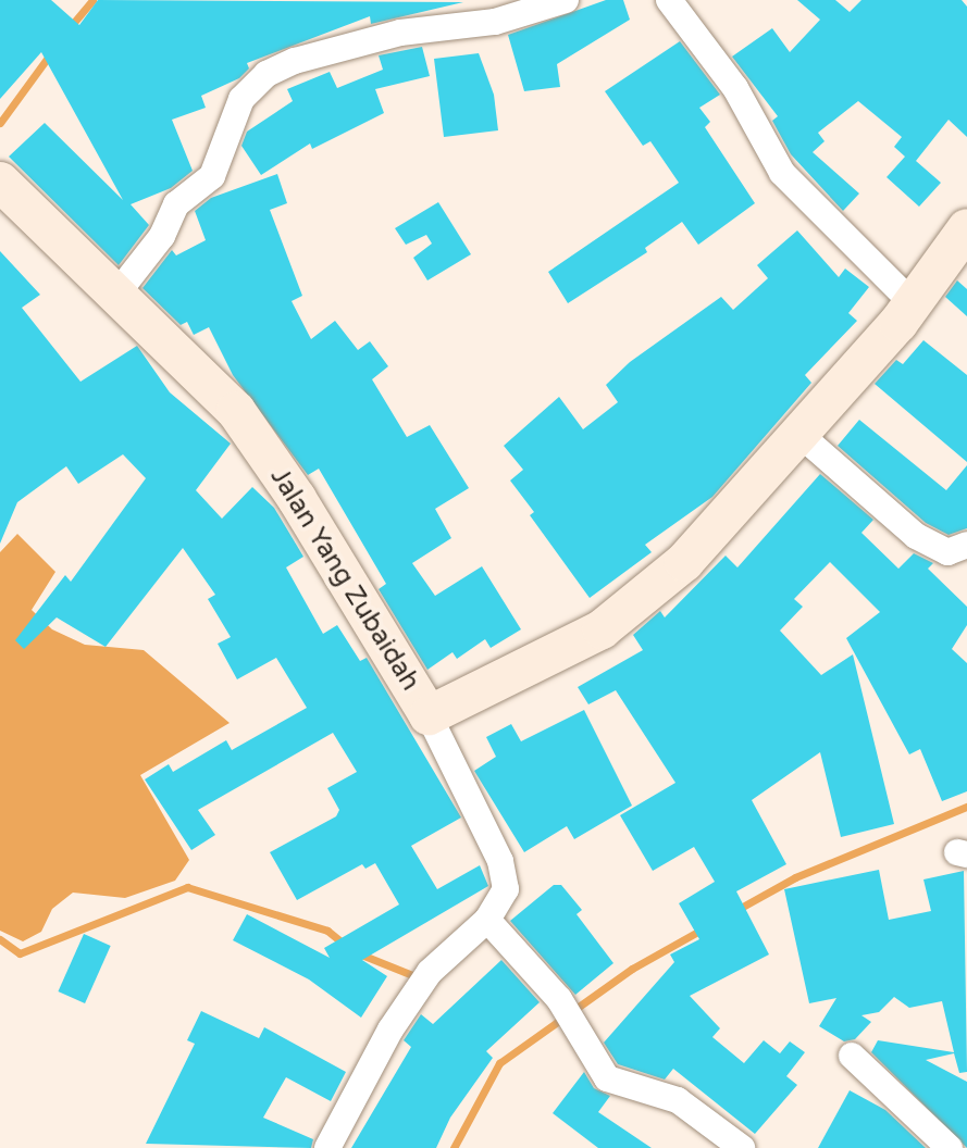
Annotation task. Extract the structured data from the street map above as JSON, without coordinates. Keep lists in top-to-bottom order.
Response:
{
  "streets": {
    "street": ["Jalan Yang Zubaidah"]
  }
}
